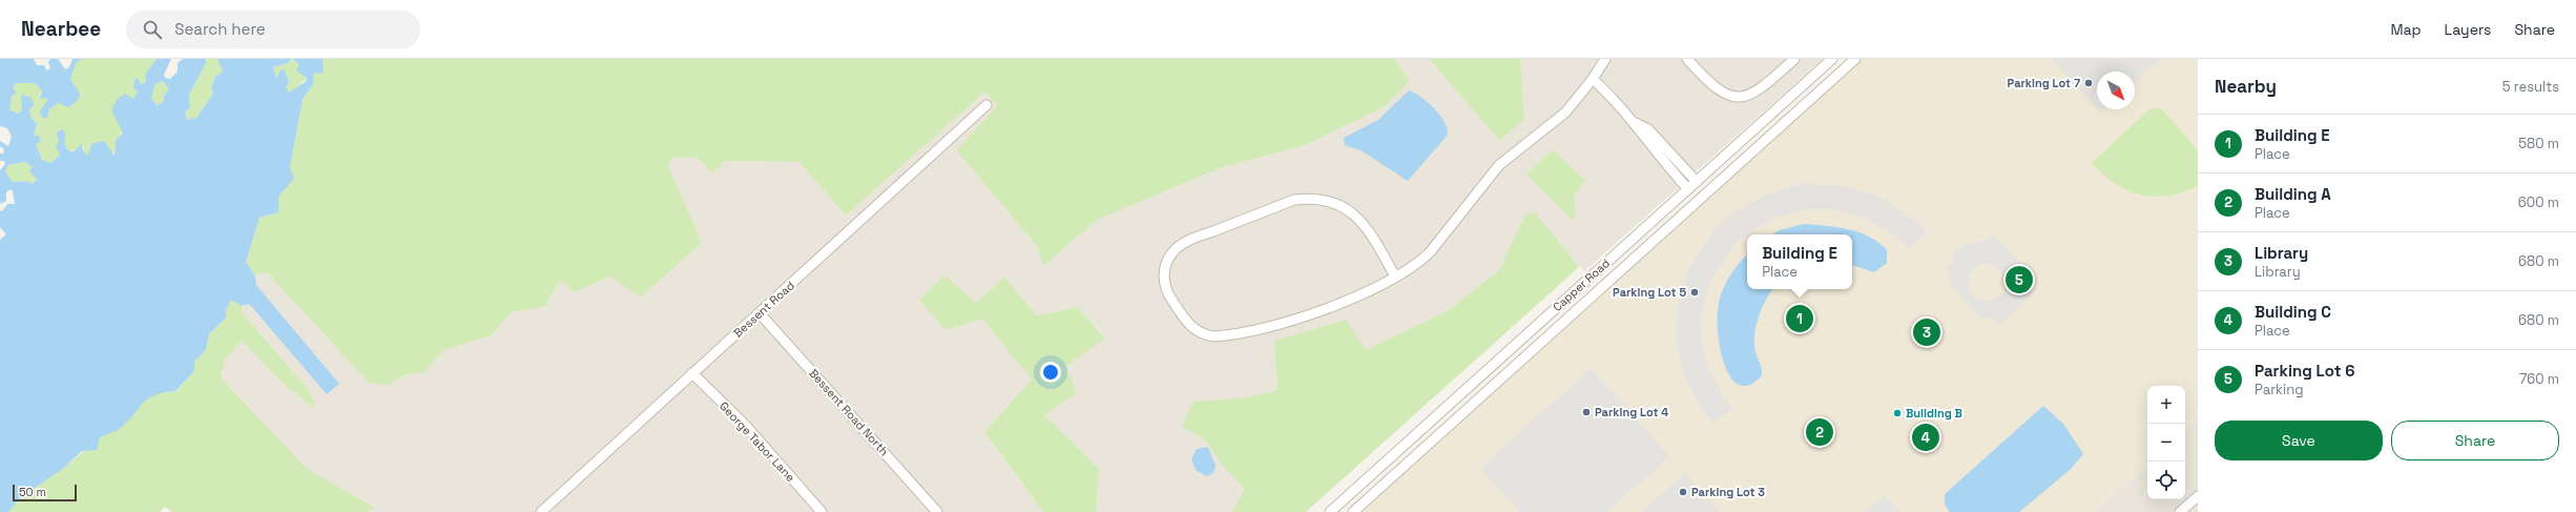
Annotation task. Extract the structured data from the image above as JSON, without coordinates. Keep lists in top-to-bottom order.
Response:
{
  "streets": {
    "street": [
      "Capper Road",
      "Bessent Road",
      "Bessent Road North",
      "George Tabor Lane"
    ]
  },
  "crossings": [
    ["Bessent Road", "Bessent Road North"],
    ["Bessent Road", "George Tabor Lane"]
  ],
  "places": [
    "Parking Lot 7",
    "Parking Lot 5",
    "Parking Lot 4",
    "Building B",
    "Parking Lot 3"
  ],
  "scale_bar": "50 m",
  "north": "bottom right",
  "page": {
    "header": "Nearbee",
    "search": "Search here",
    "nav": ["Map", "Layers", "Share"],
    "heading": ["Nearby", "5 results"],
    "list": [
      {
        "mark": "1",
        "name": "Building E",
        "note": "Place",
        "value": "580 m"
      },
      {
        "mark": "2",
        "name": "Building A",
        "note": "Place",
        "value": "600 m"
      },
      {
        "mark": "3",
        "name": "Library",
        "note": "Library",
        "value": "680 m"
      },
      {
        "mark": "4",
        "name": "Building C",
        "note": "Place",
        "value": "680 m"
      },
      {
        "mark": "5",
        "name": "Parking Lot 6",
        "note": "Parking",
        "value": "760 m"
      }
    ],
    "popup": ["Building E", "Place"],
    "pins": [
      "5",
      "1",
      "3",
      "2",
      "4"
    ],
    "map_buttons": ["+", "−"],
    "buttons": ["Save", "Share"],
    "scale": "50 m"
  }
}
